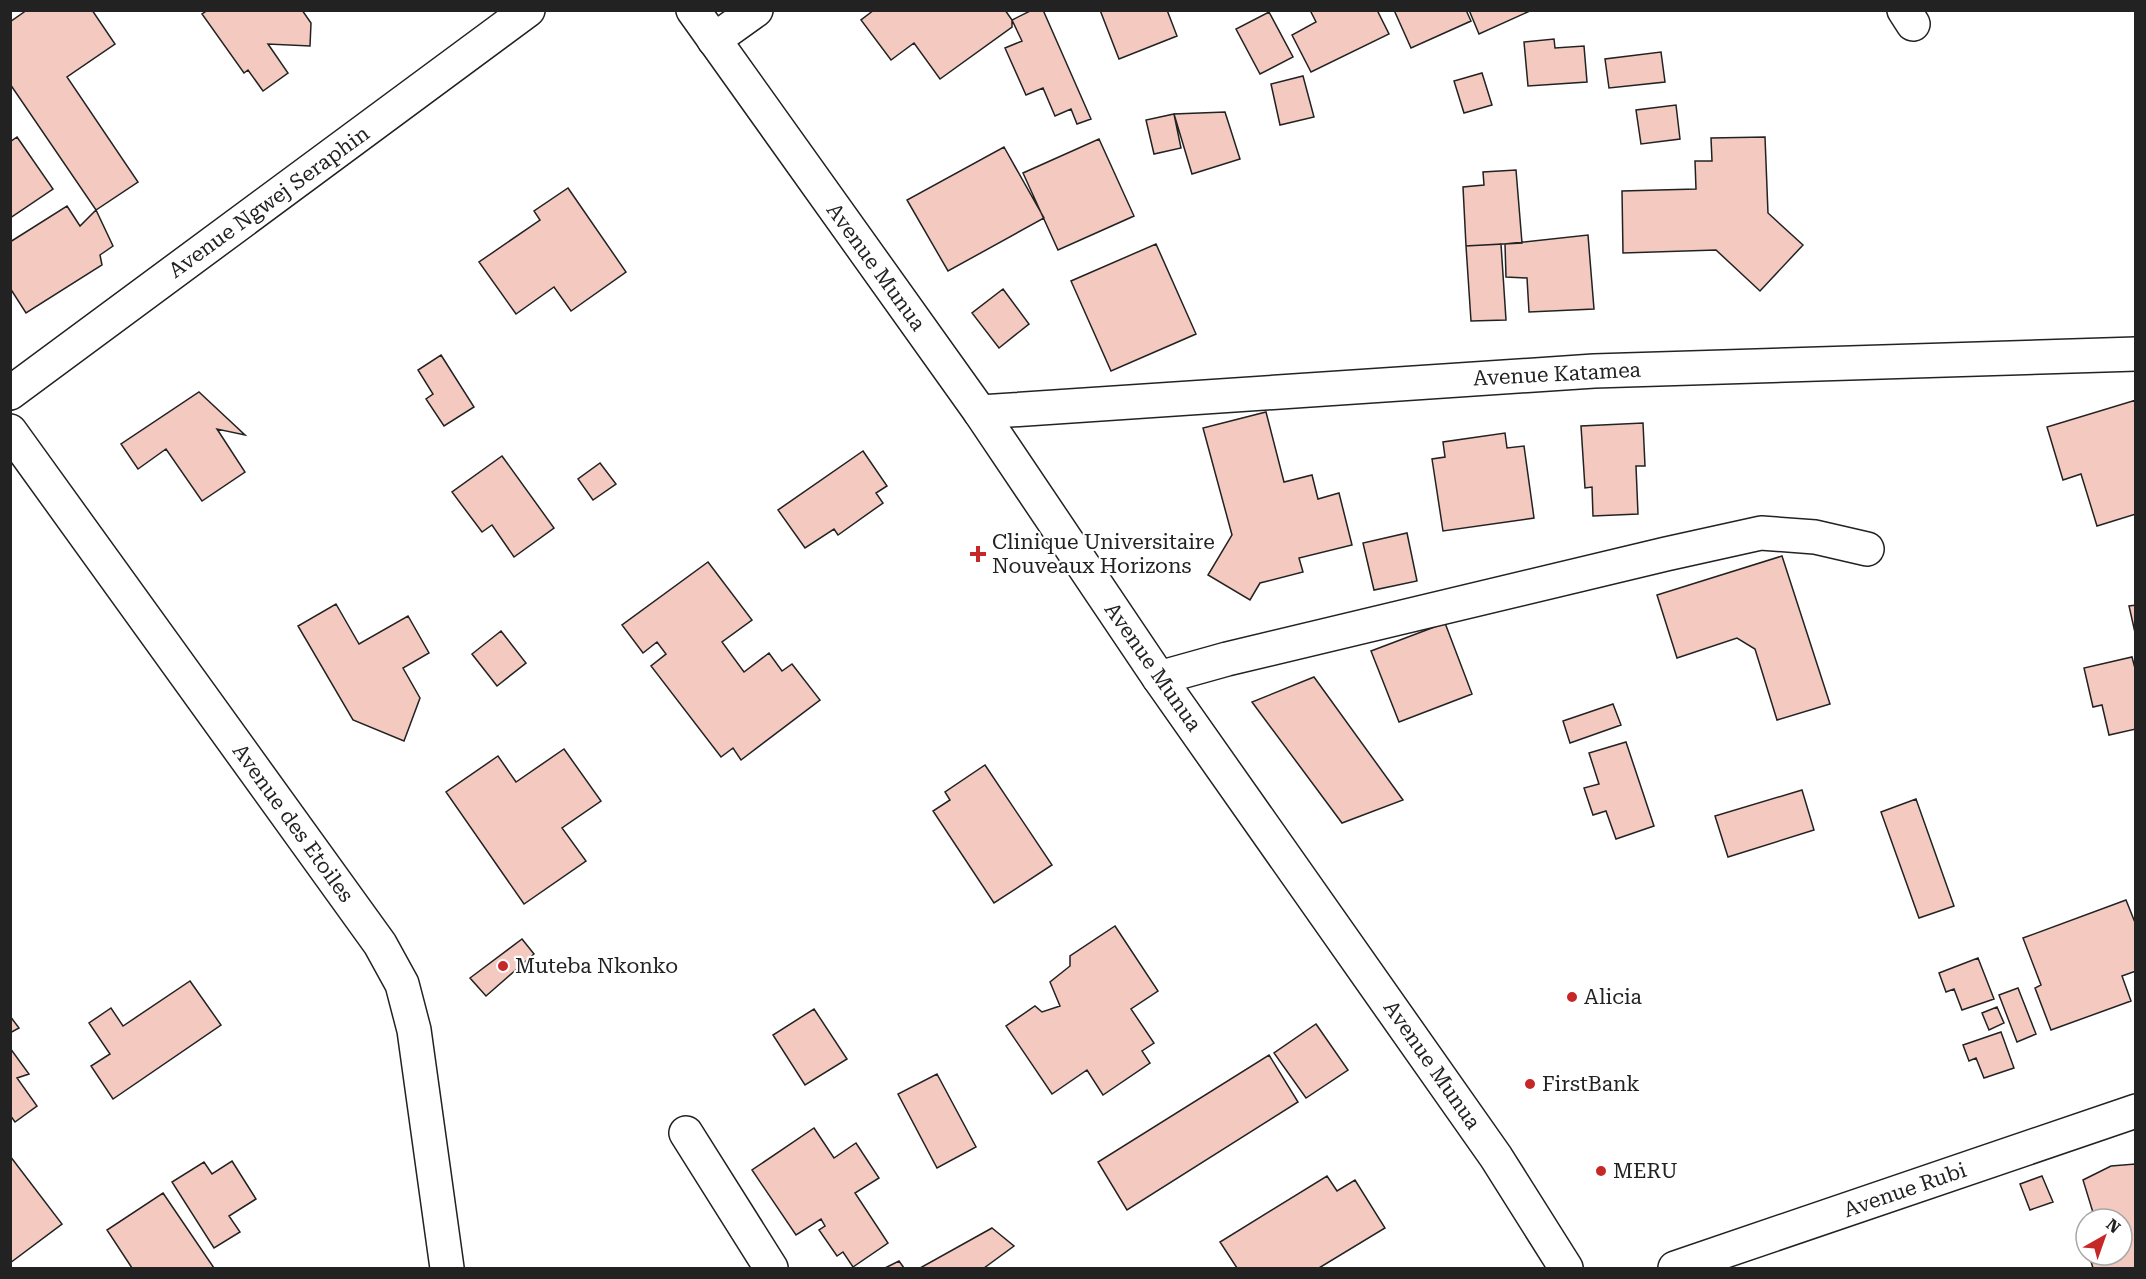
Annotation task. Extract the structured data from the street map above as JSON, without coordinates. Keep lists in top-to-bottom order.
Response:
{
  "streets": {
    "street": [
      "Avenue Ngwej Seraphin",
      "Avenue Munua",
      "Avenue Katamea",
      "Avenue des Etoiles",
      "Avenue Rubi"
    ]
  },
  "crossings": [
    ["Avenue Munua", "Avenue Katamea"]
  ],
  "places": {
    "health": ["Clinique Universitaire Nouveaux Horizons"],
    "other": [
      "Muteba Nkonko",
      "Alicia",
      "FirstBank",
      "MERU"
    ]
  },
  "north": "top right"
}
